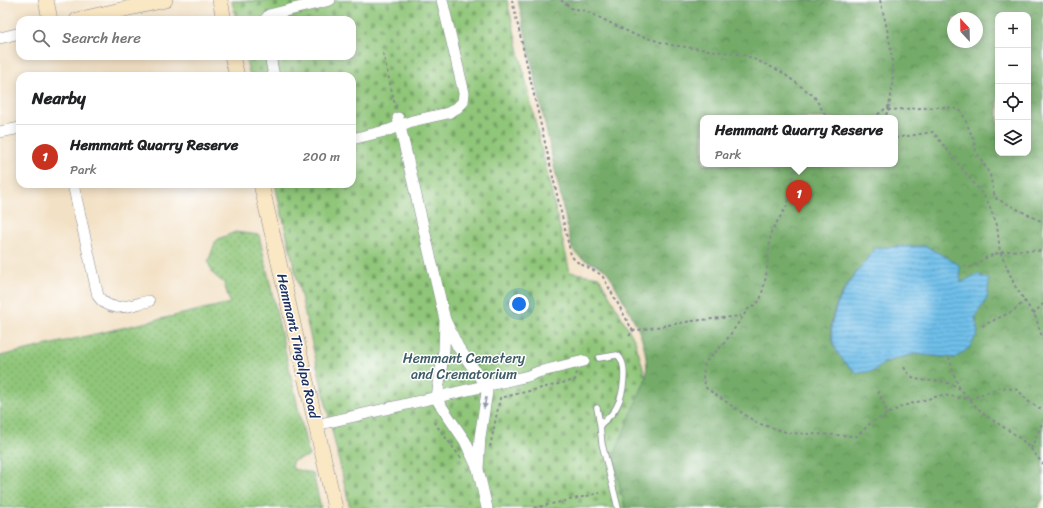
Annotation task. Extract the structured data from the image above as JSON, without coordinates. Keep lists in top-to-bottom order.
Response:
{
  "streets": {
    "street": ["Hemmant Tingalpa Road"]
  },
  "parks": ["Hemmant Cemetery and Crematorium"],
  "north": "top",
  "page": {
    "map_buttons": ["+", "−"],
    "search": "Search here",
    "heading": "Nearby",
    "popup": ["Hemmant Quarry Reserve", "Park"],
    "list": [
      {
        "mark": "1",
        "name": "Hemmant Quarry Reserve",
        "note": "Park",
        "value": "200 m"
      }
    ],
    "pins": "1"
  }
}
